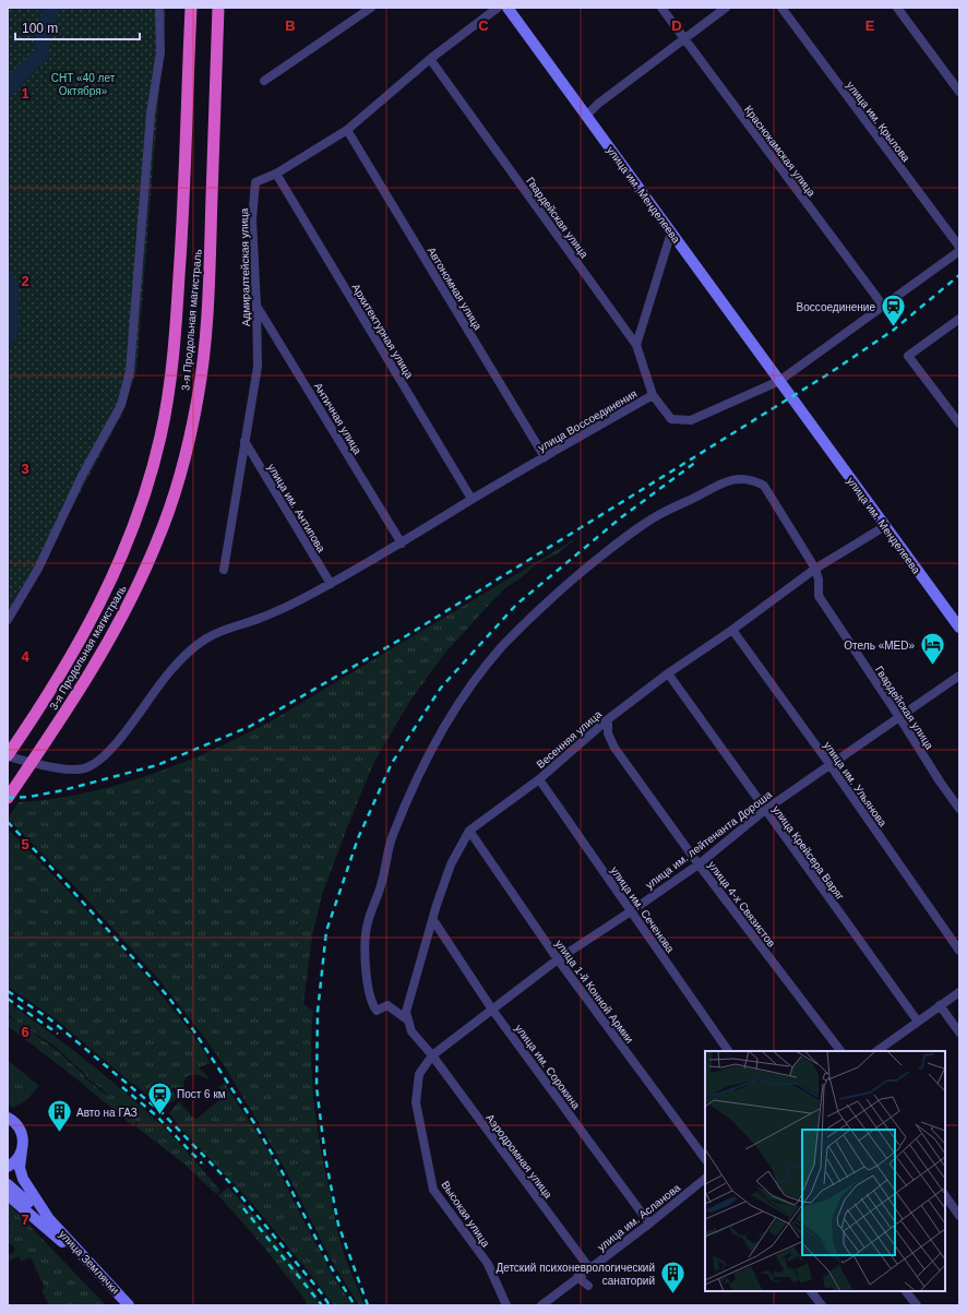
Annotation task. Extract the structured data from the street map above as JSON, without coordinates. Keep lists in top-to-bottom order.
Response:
{
  "streets": {
    "highway": ["3-я Продольная магистраль"],
    "main road": ["улица им. Менделеева", "улица Землячки"],
    "street": [
      "улица им. Крылова",
      "Краснокамская улица",
      "Гвардейская улица",
      "Адмиралтейская улица",
      "Автономная улица",
      "Архитектурная улица",
      "Античная улица",
      "улица Воссоединения",
      "улица им. Антипова",
      "Весенняя улица",
      "улица им. Ульянова",
      "улица им. лейтенанта Дороша",
      "улица Крейсера Варяг",
      "улица 4-х Связистов",
      "улица им. Сеченова",
      "улица 1-й Конной Армии",
      "улица им. Сорокина",
      "Аэродромная улица",
      "Высокая улица",
      "улица им. Асланова"
    ]
  },
  "crossings": [
    ["Краснокамская улица", "улица Воссоединения"],
    ["улица им. Менделеева", "улица Воссоединения"],
    ["улица им. Менделеева", "Весенняя улица"],
    ["Гвардейская улица", "Адмиралтейская улица"],
    ["Гвардейская улица", "улица Воссоединения"],
    ["Гвардейская улица", "Весенняя улица"],
    ["Гвардейская улица", "улица им. лейтенанта Дороша"],
    ["Адмиралтейская улица", "Автономная улица"],
    ["Адмиралтейская улица", "Архитектурная улица"],
    ["Адмиралтейская улица", "Античная улица"],
    ["Адмиралтейская улица", "улица им. Антипова"],
    ["Автономная улица", "улица Воссоединения"],
    ["3-я Продольная магистраль", "улица Воссоединения"],
    ["Архитектурная улица", "улица Воссоединения"],
    ["Античная улица", "улица Воссоединения"],
    ["улица Воссоединения", "улица им. Антипова"],
    ["Весенняя улица", "улица им. Ульянова"],
    ["Весенняя улица", "улица Крейсера Варяг"],
    ["Весенняя улица", "улица 4-х Связистов"],
    ["Весенняя улица", "улица им. Сеченова"],
    ["Весенняя улица", "улица 1-й Конной Армии"],
    ["Весенняя улица", "улица им. Сорокина"],
    ["улица им. Ульянова", "улица им. лейтенанта Дороша"],
    ["улица им. лейтенанта Дороша", "улица Крейсера Варяг"],
    ["улица им. лейтенанта Дороша", "улица 4-х Связистов"],
    ["улица им. лейтенанта Дороша", "улица им. Сеченова"],
    ["улица им. лейтенанта Дороша", "улица 1-й Конной Армии"],
    ["улица им. лейтенанта Дороша", "улица им. Сорокина"],
    ["улица им. лейтенанта Дороша", "Аэродромная улица"],
    ["улица им. лейтенанта Дороша", "Высокая улица"],
    ["улица им. Сорокина", "улица им. Асланова"],
    ["Аэродромная улица", "Высокая улица"],
    ["Аэродромная улица", "улица им. Асланова"]
  ],
  "parks": ["СНТ «40 лет Октября»"],
  "places": {
    "station": ["Воссоединение", "Пост 6 км"],
    "hotel": ["Отель «MED»"],
    "building": ["Авто на ГАЗ", "Детский психоневрологический санаторий"]
  },
  "scale_bar": "100 m",
  "grid": {
    "columns": [
      "B",
      "C",
      "D",
      "E"
    ],
    "rows": [
      "1",
      "2",
      "3",
      "4",
      "5",
      "6",
      "7"
    ]
  }
}
